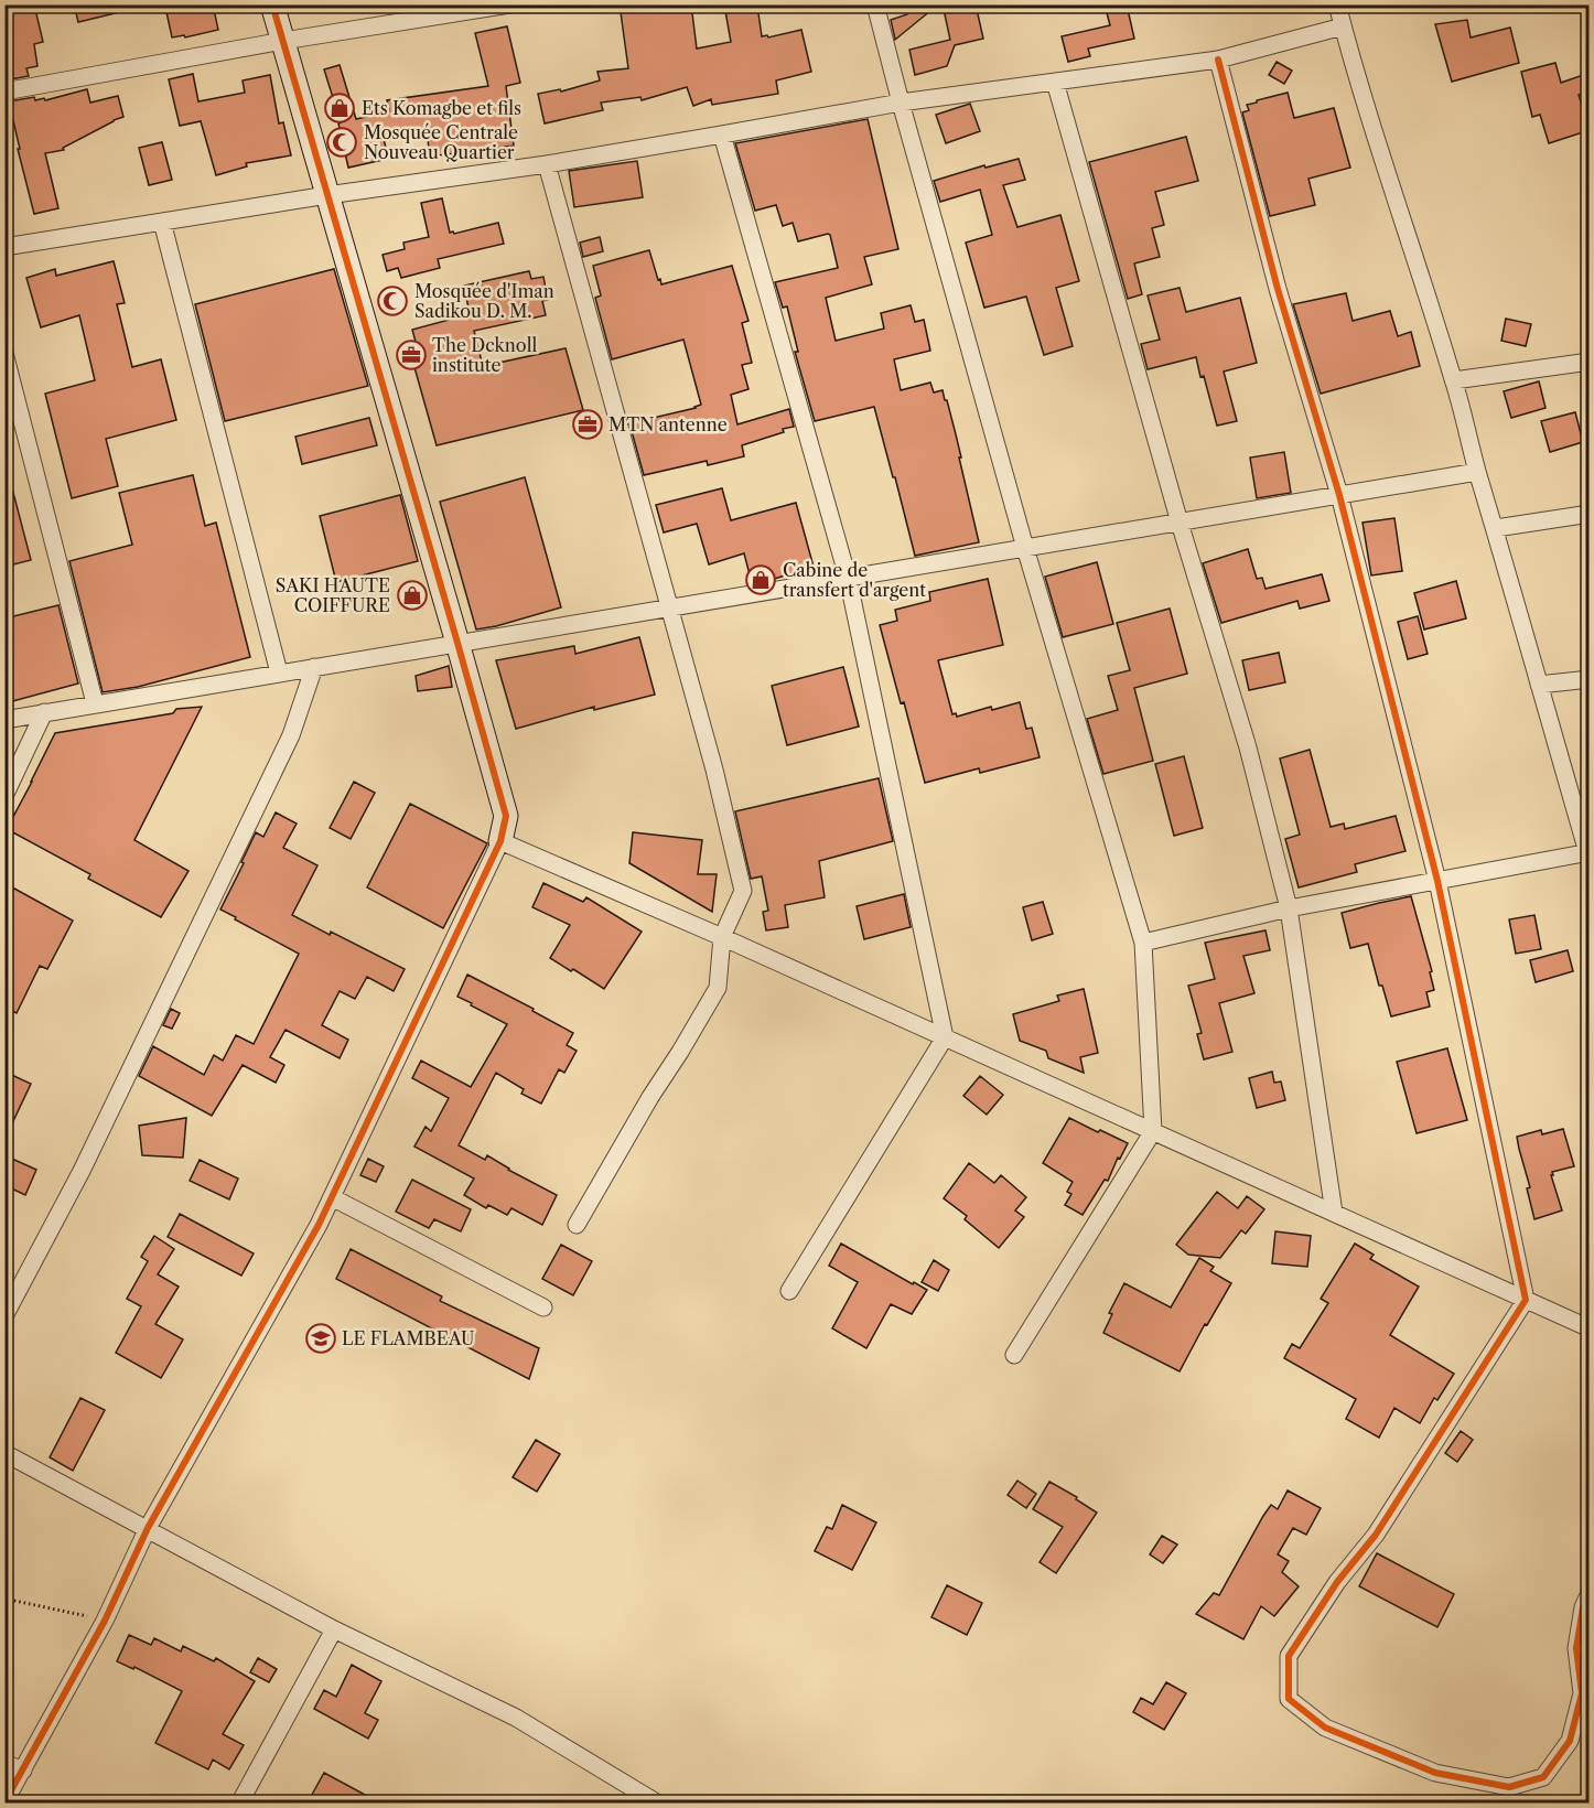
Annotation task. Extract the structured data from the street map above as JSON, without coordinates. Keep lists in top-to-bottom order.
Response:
{
  "places": {
    "shop": ["Ets Komagbe et fils", "Cabine de transfert d'argent", "SAKI HAUTE COIFFURE"],
    "mosque": ["Mosquée Centrale Nouveau Quartier", "Mosquée d'Iman Sadikou D. M."],
    "office": ["The Dcknoll institute", "MTN antenne"],
    "school or university": ["LE FLAMBEAU"]
  }
}
